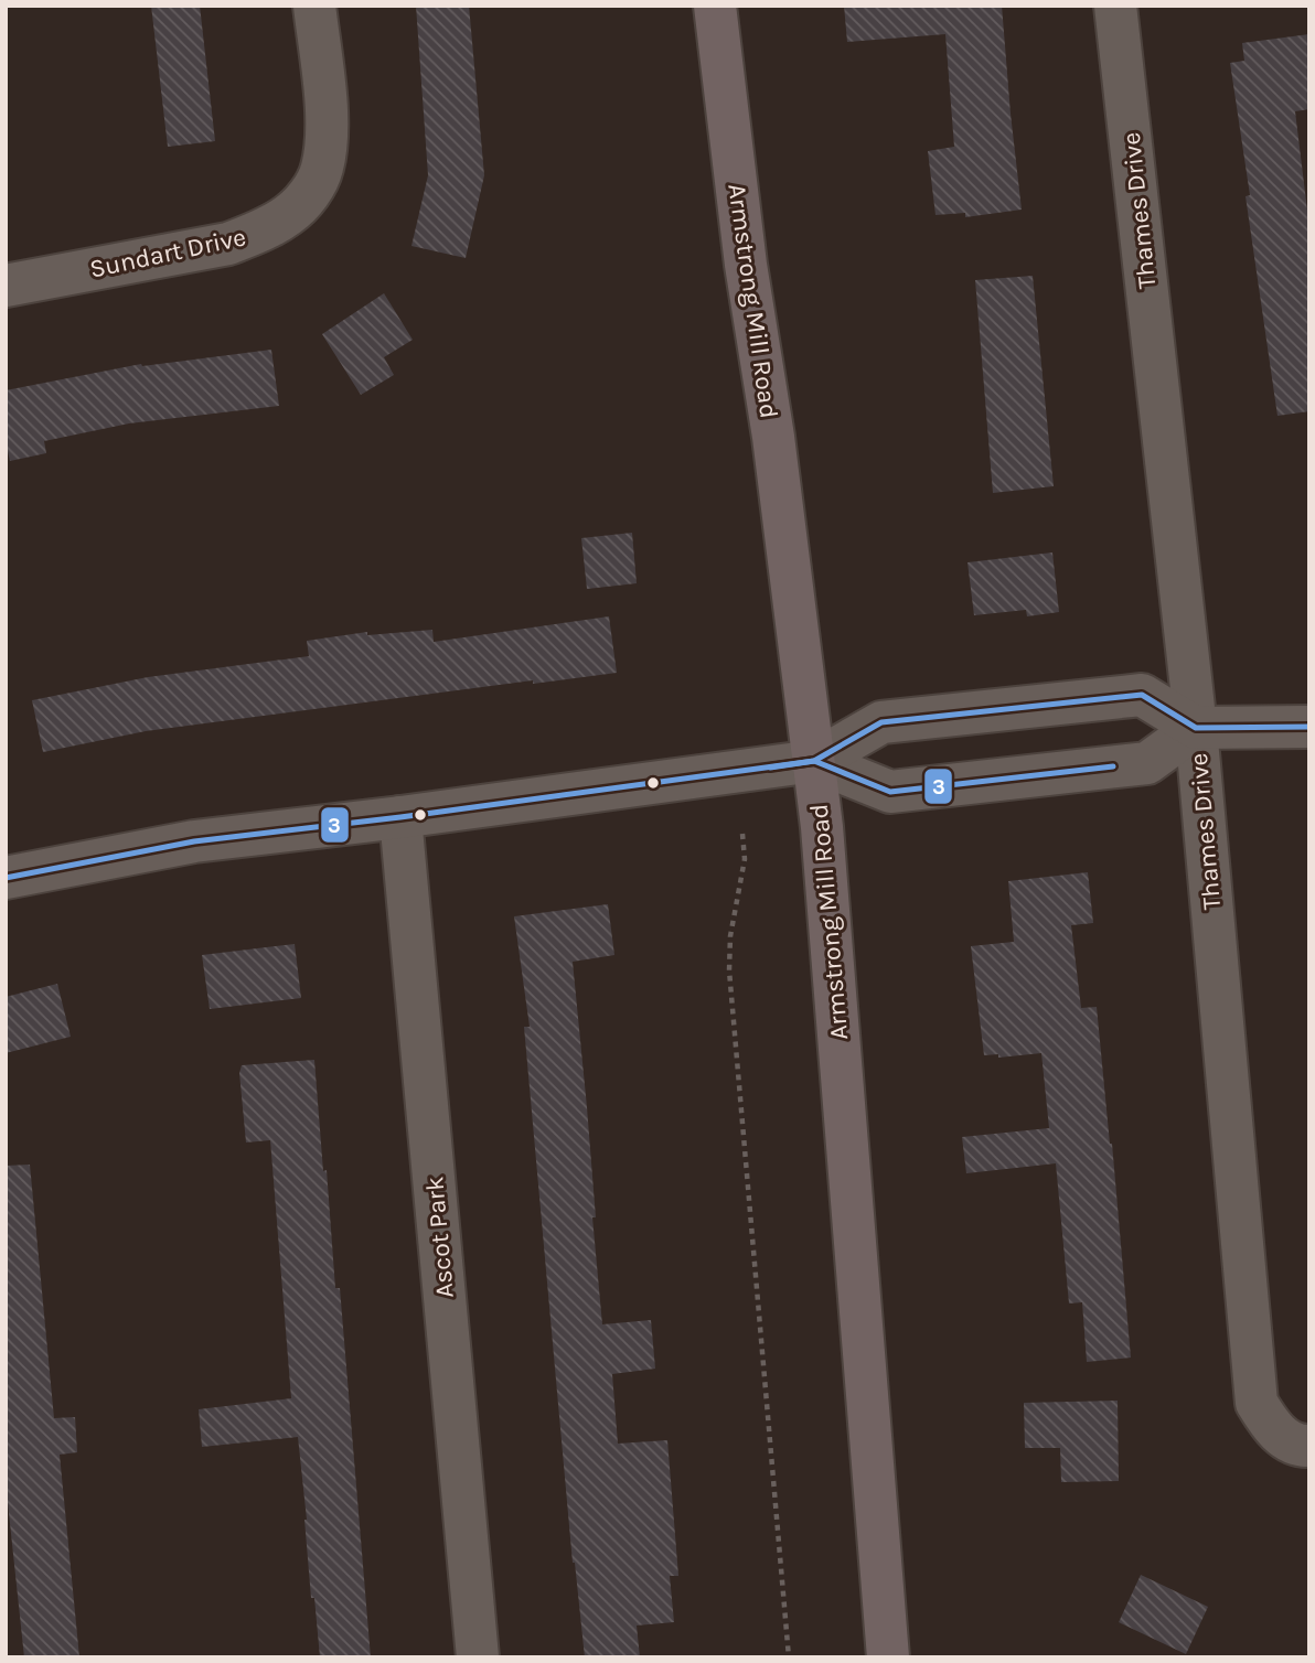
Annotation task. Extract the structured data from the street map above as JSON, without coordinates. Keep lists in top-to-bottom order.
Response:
{
  "streets": {
    "main road": ["Armstrong Mill Road"],
    "street": ["Thames Drive", "Sundart Drive", "Ascot Park"]
  },
  "lines": ["transit line 3"]
}
